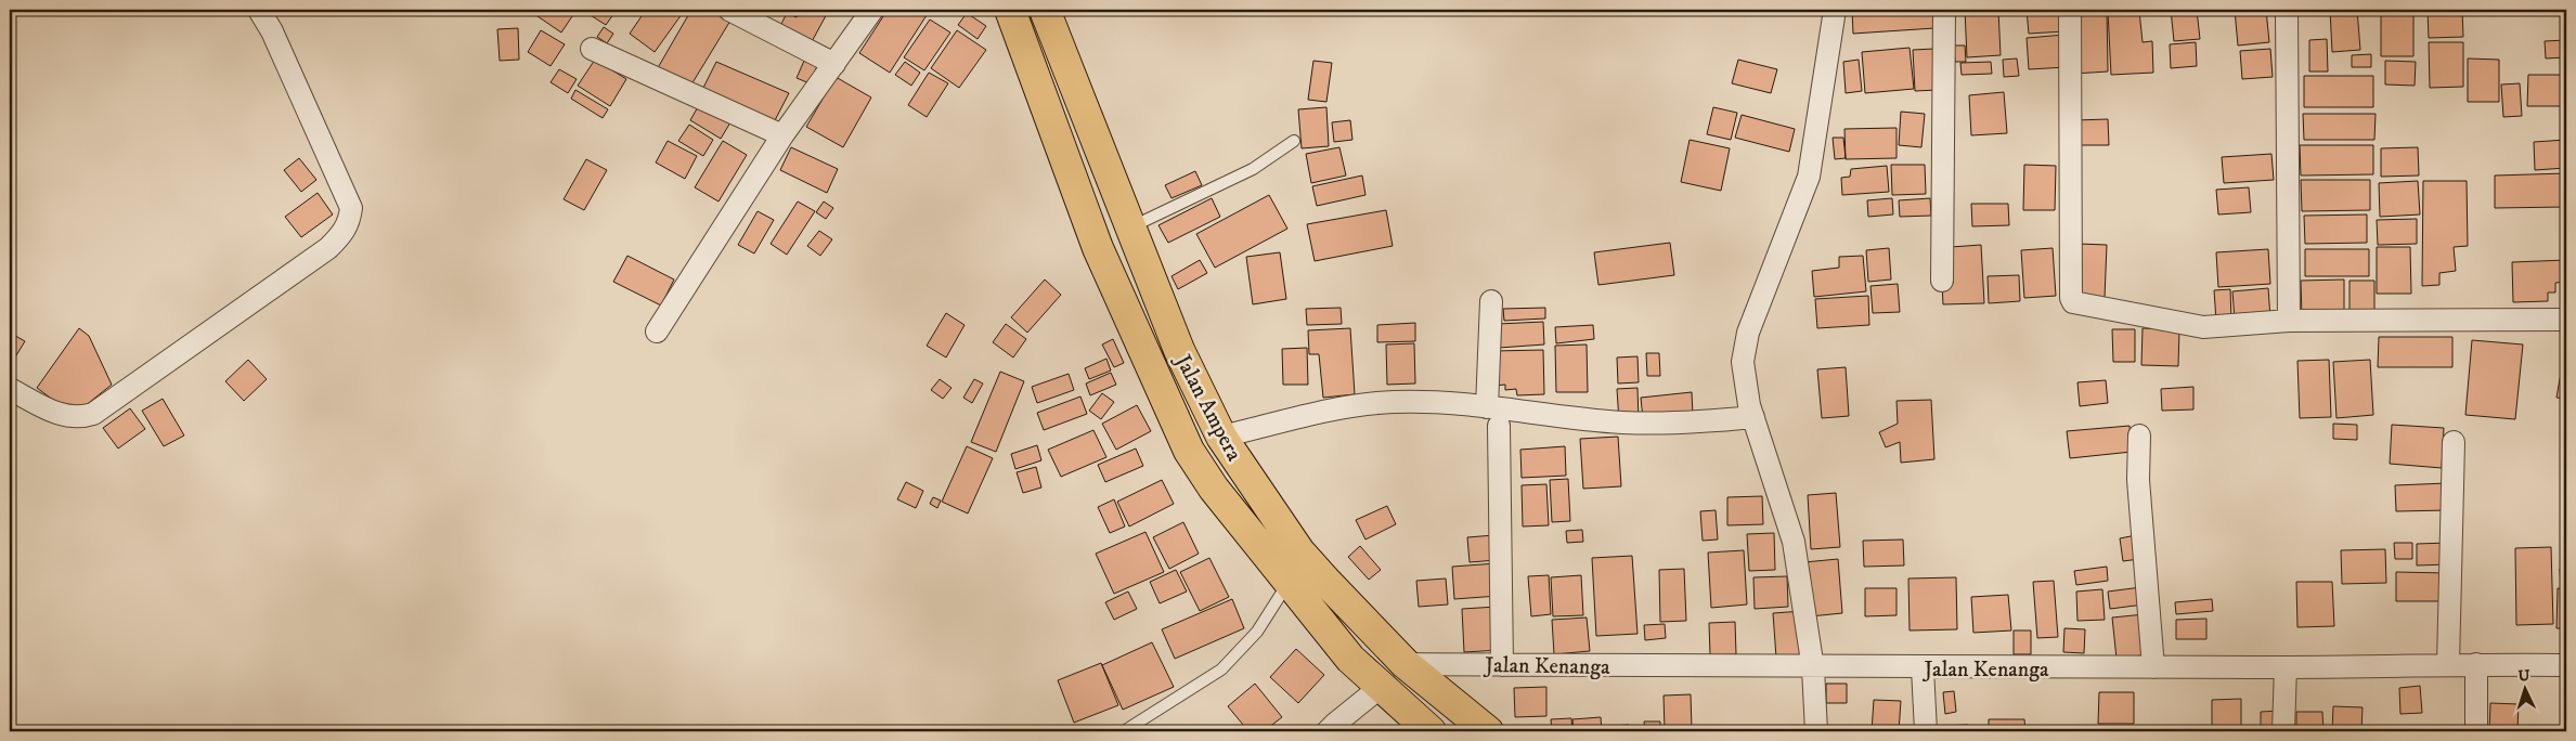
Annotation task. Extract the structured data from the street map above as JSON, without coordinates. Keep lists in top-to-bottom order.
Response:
{
  "streets": {
    "main road": ["Jalan Ampera"],
    "street": ["Jalan Kenanga"]
  },
  "crossings": [
    ["Jalan Ampera", "Jalan Kenanga"]
  ],
  "north": "top"
}
